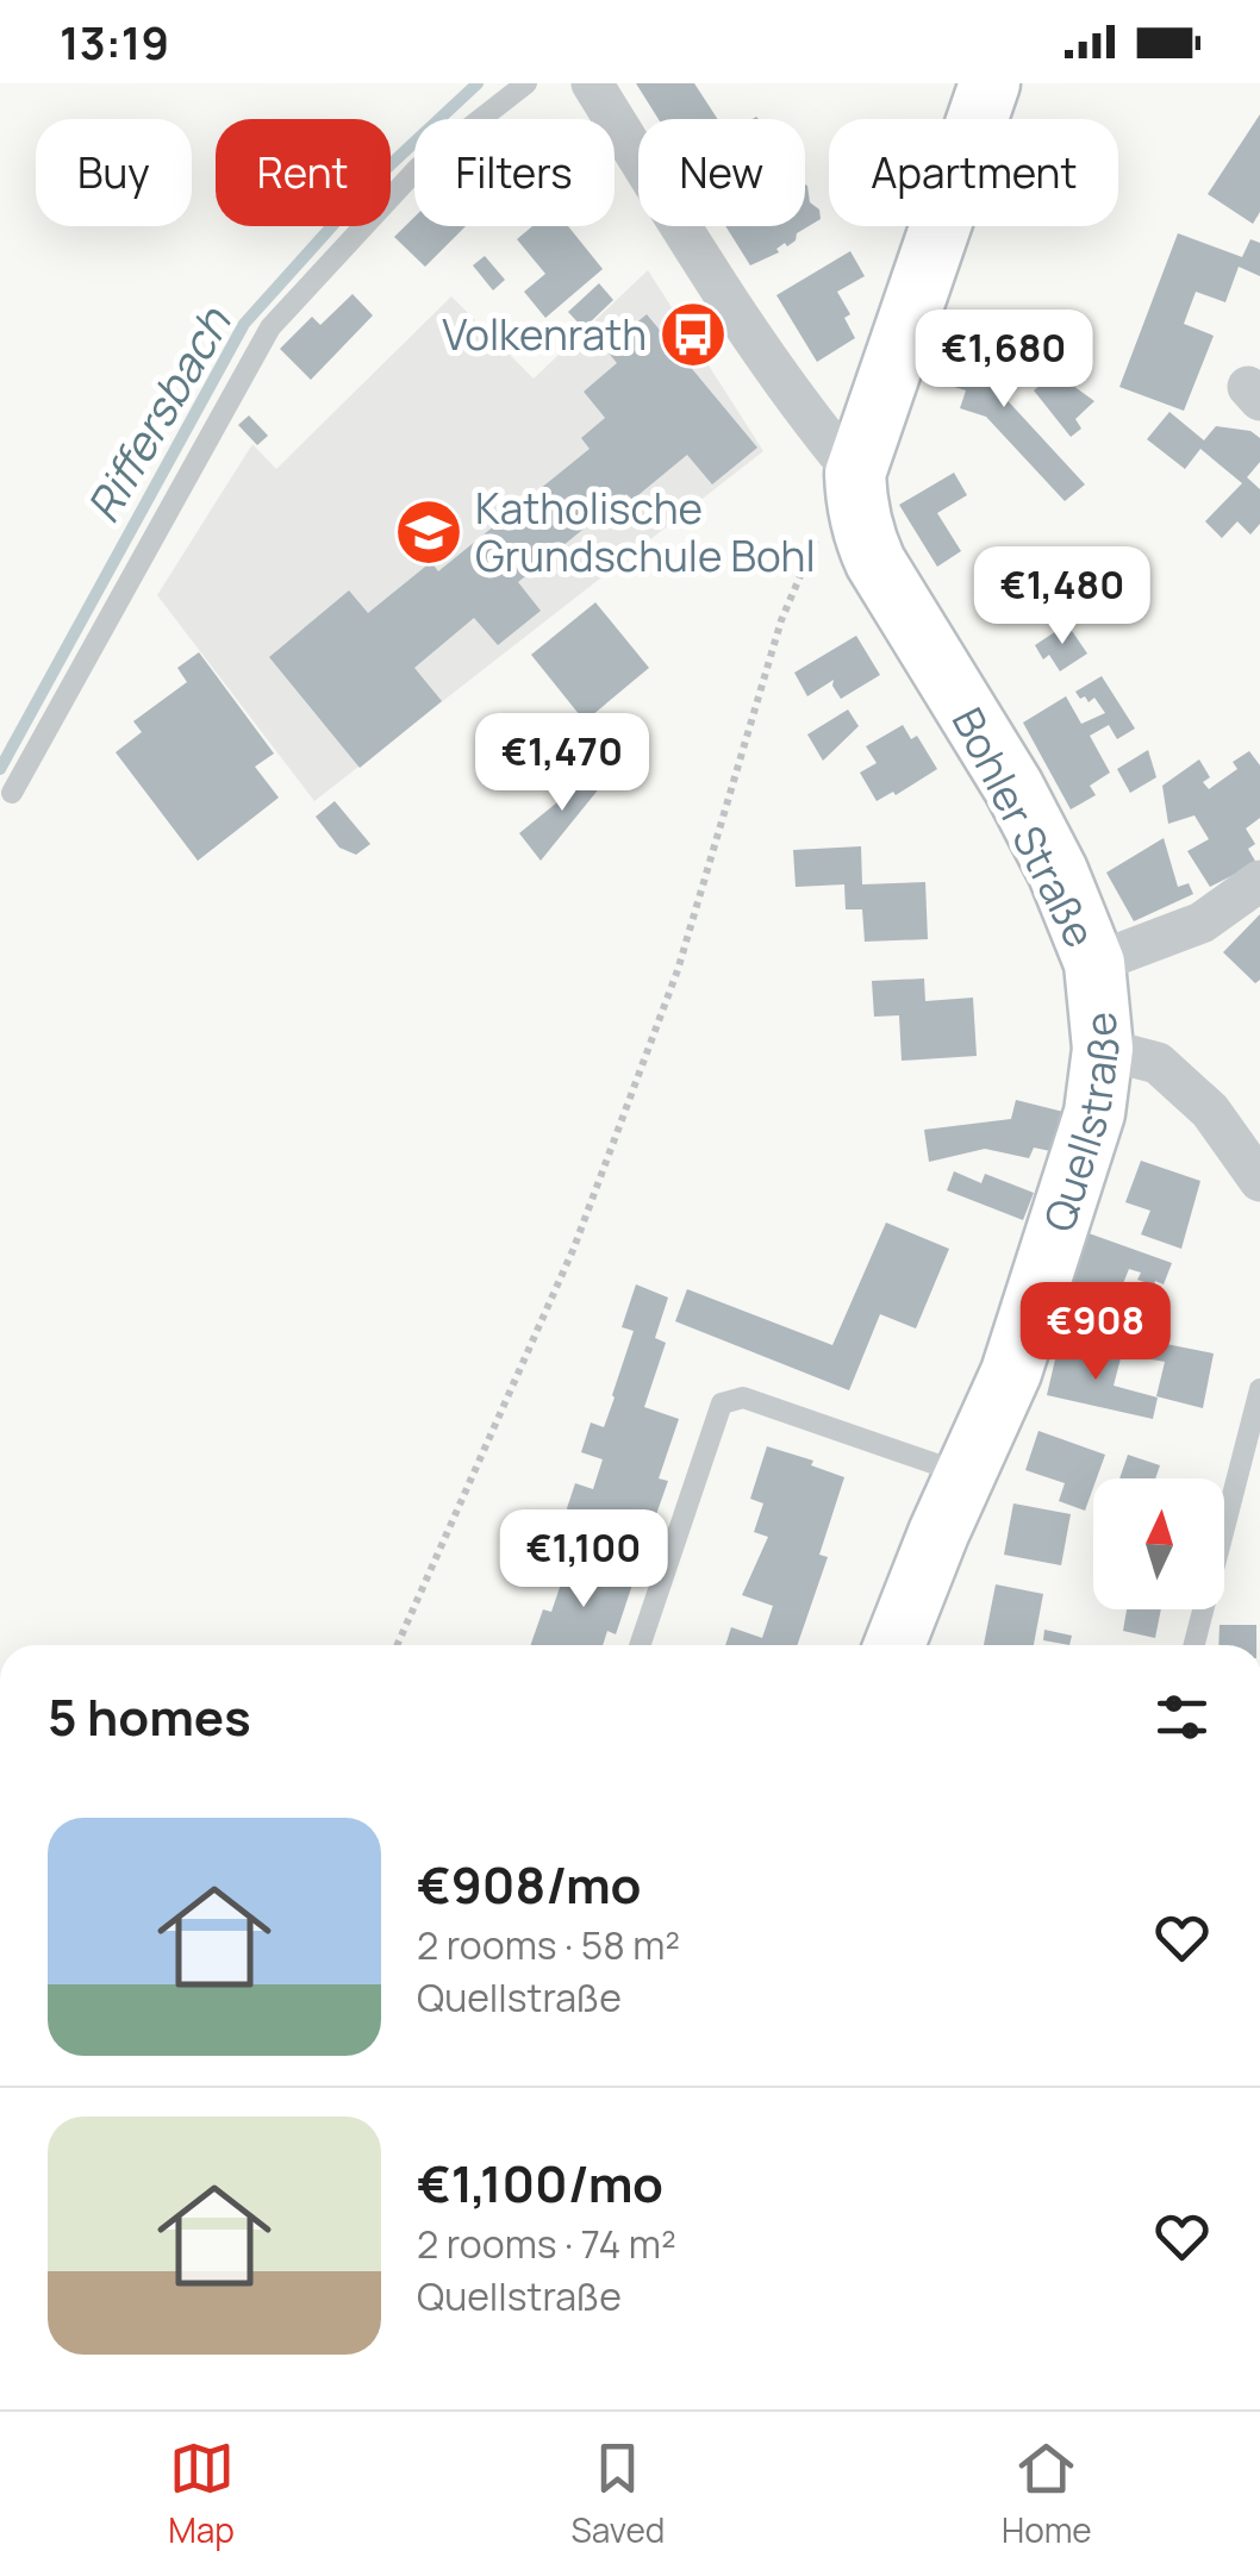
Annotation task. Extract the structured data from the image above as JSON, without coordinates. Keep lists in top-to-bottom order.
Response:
{
  "streets": {
    "main road": ["Bohler Straße", "Quellstraße"]
  },
  "crossings": [
    ["Bohler Straße", "Quellstraße"]
  ],
  "water": ["Riffersbach"],
  "places": {
    "bus stop": ["Volkenrath"],
    "school or university": ["Katholische Grundschule Bohl"]
  },
  "north": "top",
  "page": {
    "status": "13:19",
    "chip": [
      "Buy",
      "Rent",
      "Filters",
      "New",
      "Apartment"
    ],
    "price": [
      "€1,680",
      "€1,480",
      "€1,470",
      "€908",
      "€1,100"
    ],
    "heading": "5 homes",
    "list": [
      {
        "name": "€908/mo",
        "note": "2 rooms · 58 m² · Quellstraße"
      },
      {
        "name": "€1,100/mo",
        "note": "2 rooms · 74 m² · Quellstraße"
      }
    ],
    "tabs": ["Map", "Saved", "Home"]
  }
}
